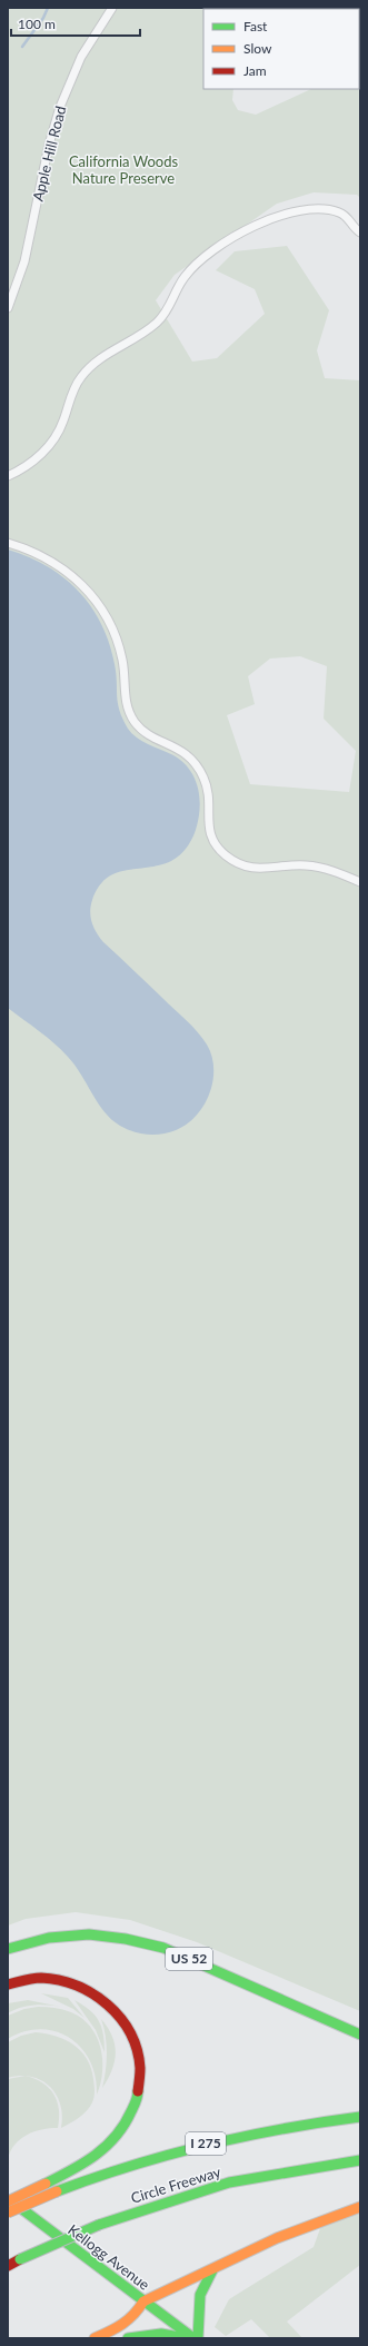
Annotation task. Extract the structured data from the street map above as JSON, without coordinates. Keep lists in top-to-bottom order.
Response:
{
  "streets": {
    "main road": [
      "US 52",
      "I 275",
      "Circle Freeway",
      "Kellogg Avenue"
    ],
    "street": ["Apple Hill Road"]
  },
  "parks": ["California Woods Nature Preserve"],
  "legend": ["Fast", "Slow", "Jam"],
  "scale_bar": "100 m"
}
